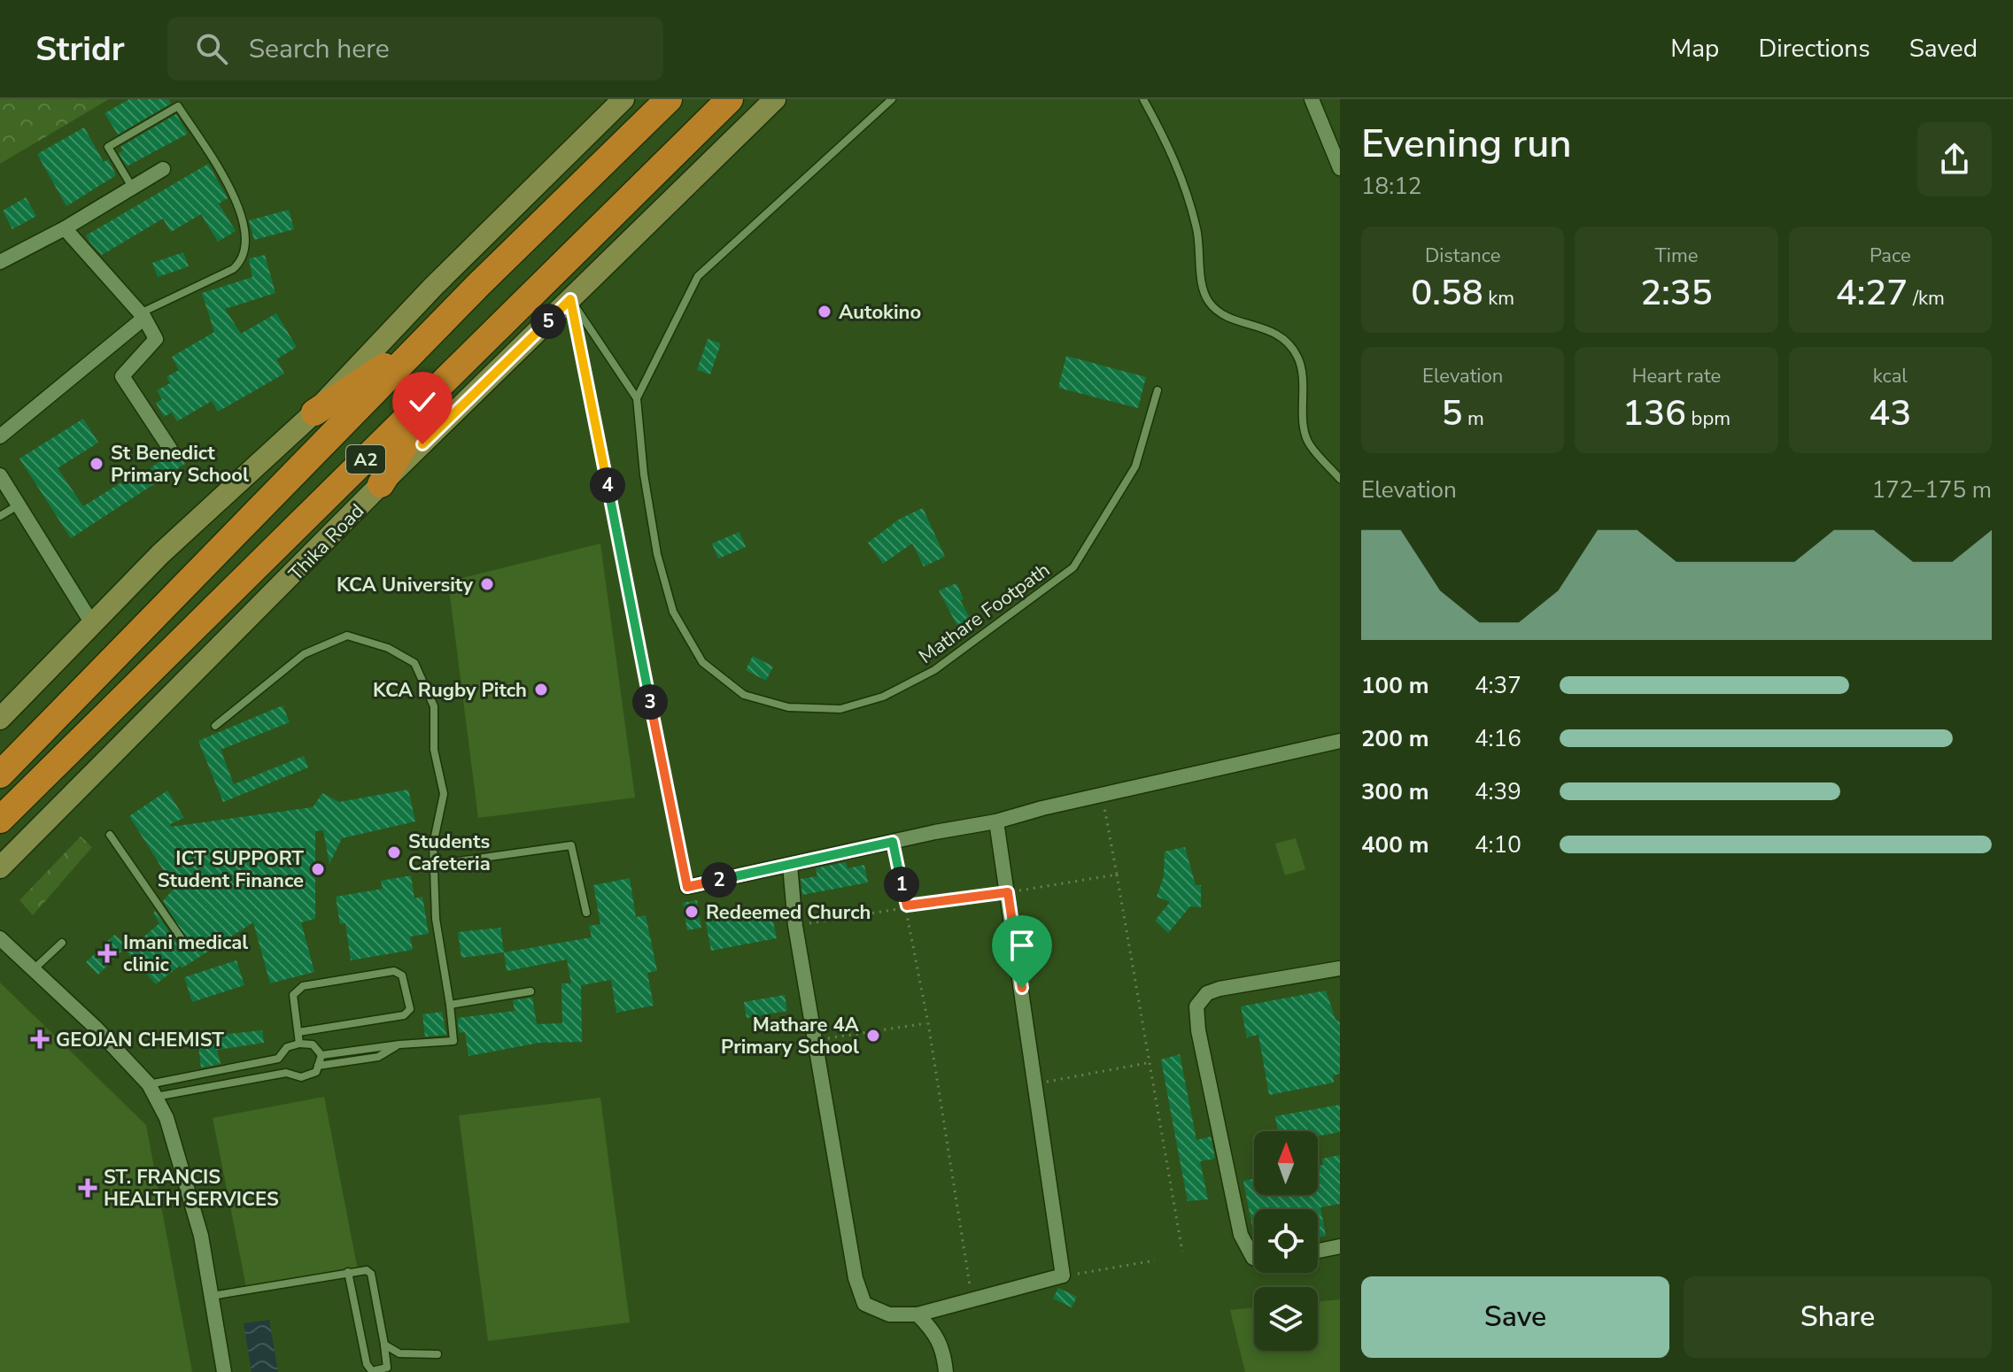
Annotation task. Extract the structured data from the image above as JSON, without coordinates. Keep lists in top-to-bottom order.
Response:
{
  "streets": {
    "highway": ["A2", "Thika Road"],
    "lane": ["Mathare Footpath"]
  },
  "crossings": [
    ["Thika Road", "Mathare Footpath"]
  ],
  "places": {
    "other": [
      "Autokino",
      "St Benedict Primary School",
      "KCA University",
      "KCA Rugby Pitch",
      "Students Cafeteria",
      "ICT SUPPORT Student Finance",
      "Redeemed Church",
      "Mathare 4A Primary School"
    ],
    "health": ["Imani medical clinic", "GEOJAN CHEMIST", "ST. FRANCIS HEALTH SERVICES"]
  },
  "north": "top",
  "page": {
    "header": "Stridr",
    "search": "Search here",
    "nav": ["Map", "Directions", "Saved"],
    "heading": ["Evening run", "18:12"],
    "stats": [
      ["Distance", "0.58 km"],
      ["Time", "2:35"],
      ["Pace", "4:27 /km"],
      ["Elevation", "5 m"],
      ["Heart rate", "136 bpm"],
      ["kcal", "43"]
    ],
    "pins": [
      "5",
      "4",
      "3",
      "2",
      "1"
    ],
    "chart": ["Elevation", "172–175 m"],
    "list": [
      {
        "name": "100 m",
        "note": "4:37"
      },
      {
        "name": "200 m",
        "note": "4:16"
      },
      {
        "name": "300 m",
        "note": "4:39"
      },
      {
        "name": "400 m",
        "note": "4:10"
      }
    ],
    "buttons": ["Save", "Share"]
  }
}
